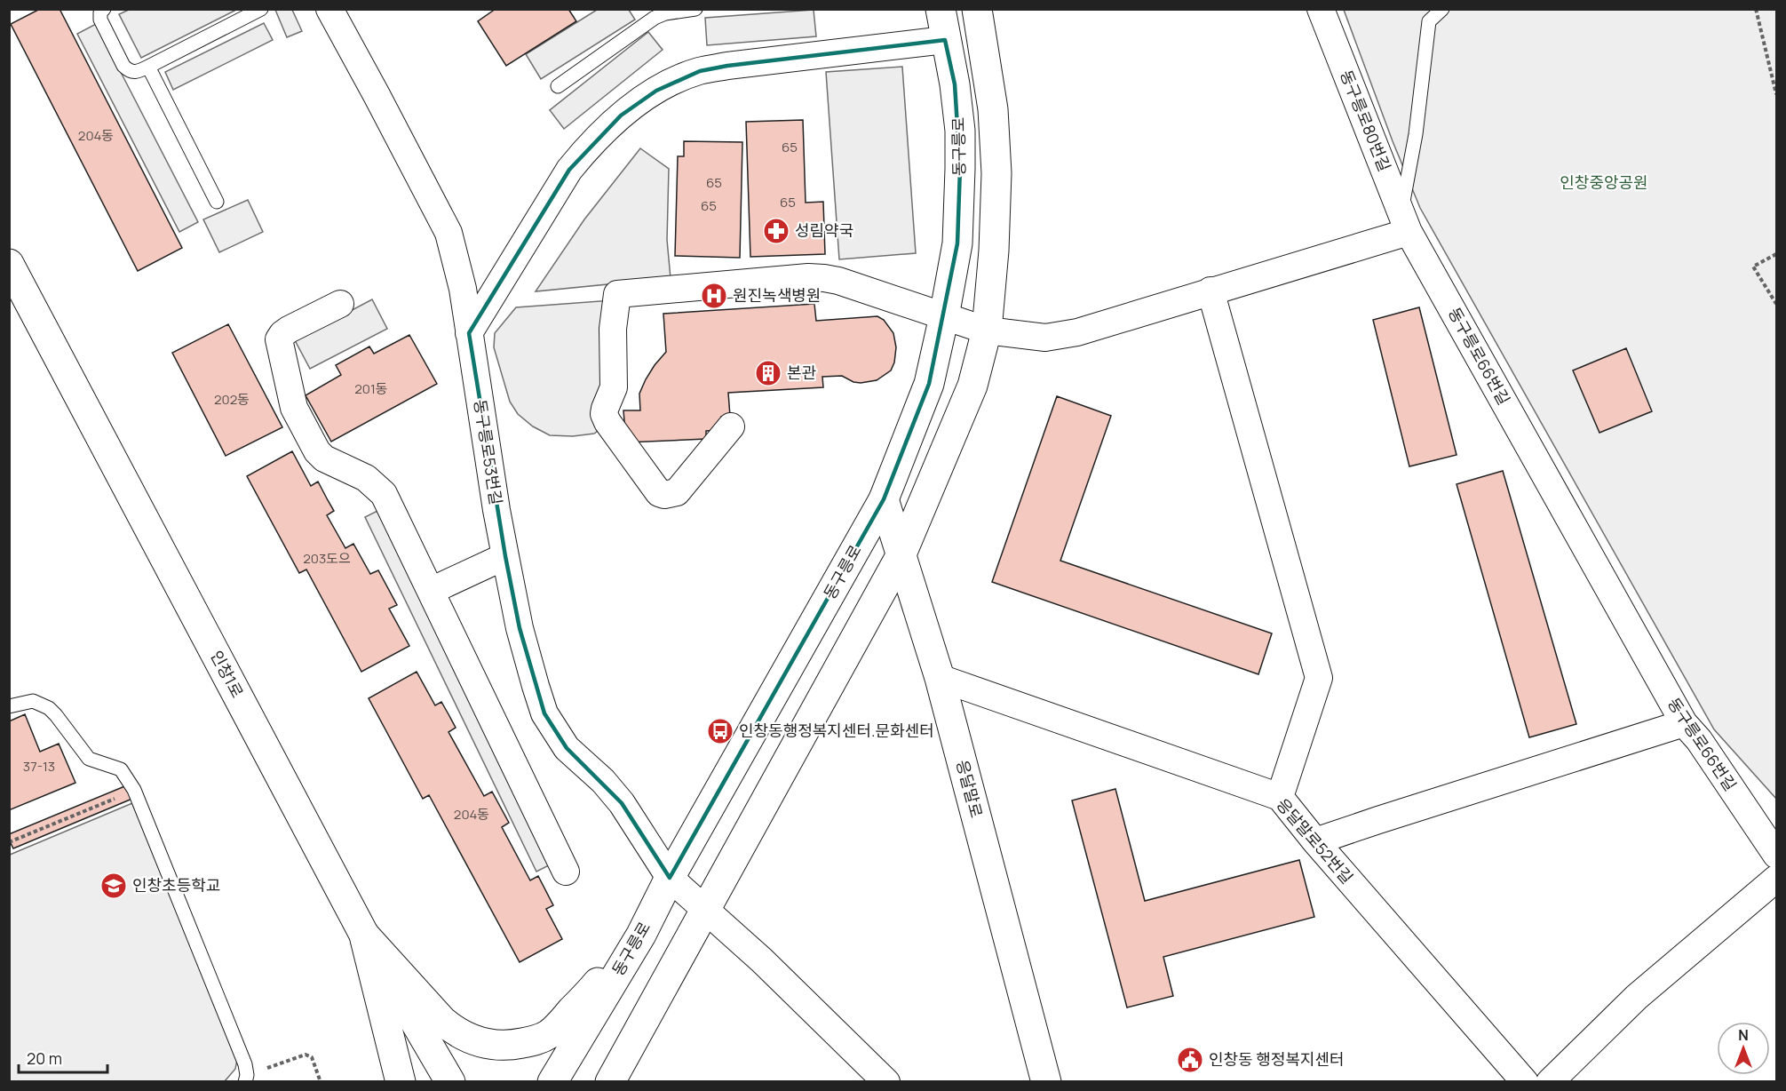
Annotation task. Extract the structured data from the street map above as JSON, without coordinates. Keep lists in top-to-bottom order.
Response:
{
  "streets": {
    "main road": ["동구릉로", "인창1로", "응달말로"],
    "street": [
      "동구릉로80번길",
      "동구릉로66번길",
      "동구릉로53번길",
      "응달말로52번길"
    ]
  },
  "crossings": [
    ["동구릉로80번길", "동구릉로66번길"],
    ["동구릉로", "동구릉로53번길"],
    ["동구릉로", "응달말로"],
    ["응달말로", "응달말로52번길"]
  ],
  "parks": ["인창중앙공원"],
  "places": {
    "pharmacy": ["성림약국"],
    "hospital": ["원진녹색병원"],
    "building": ["본관"],
    "bus stop": ["인창동행정복지센터.문화센터"],
    "school or university": ["인창초등학교"],
    "public building": ["인창동 행정복지센터"]
  },
  "house_numbers": [
    "204동",
    "65",
    "65",
    "65",
    "65",
    "201동",
    "202동",
    "203도으",
    "37-13",
    "204동"
  ],
  "scale_bar": "20 m",
  "north": "top"
}
